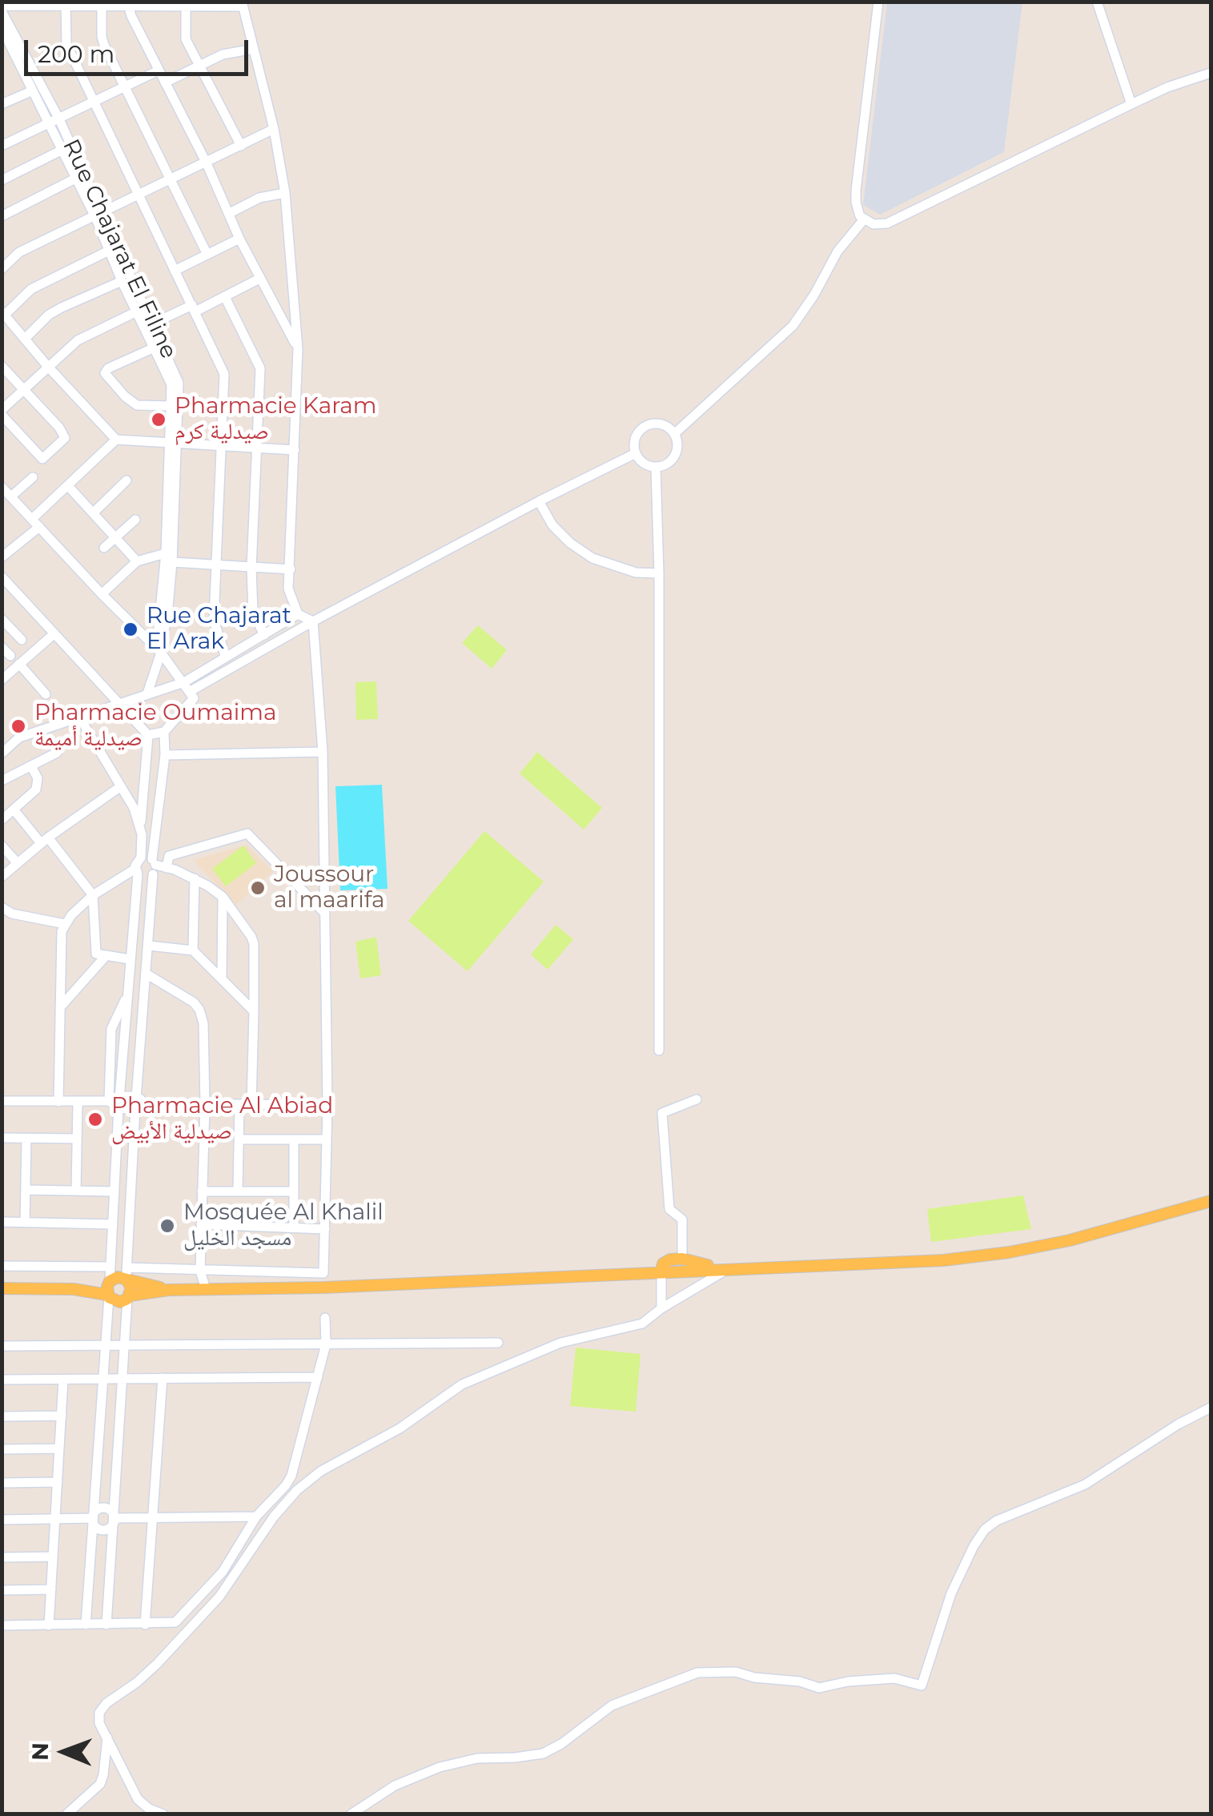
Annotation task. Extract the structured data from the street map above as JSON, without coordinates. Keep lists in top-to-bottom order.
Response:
{
  "streets": {
    "street": ["Rue Chajarat El Filine"]
  },
  "places": [
    "Pharmacie Karam صيدلية كرم",
    "Rue Chajarat El Arak",
    "Pharmacie Oumaima صيدلية أميمة",
    "Joussour al maarifa",
    "Pharmacie Al Abiad صيدلية الأبيض",
    "Mosquée Al Khalil مسجد الخليل"
  ],
  "scale_bar": "200 m",
  "north": "left"
}
